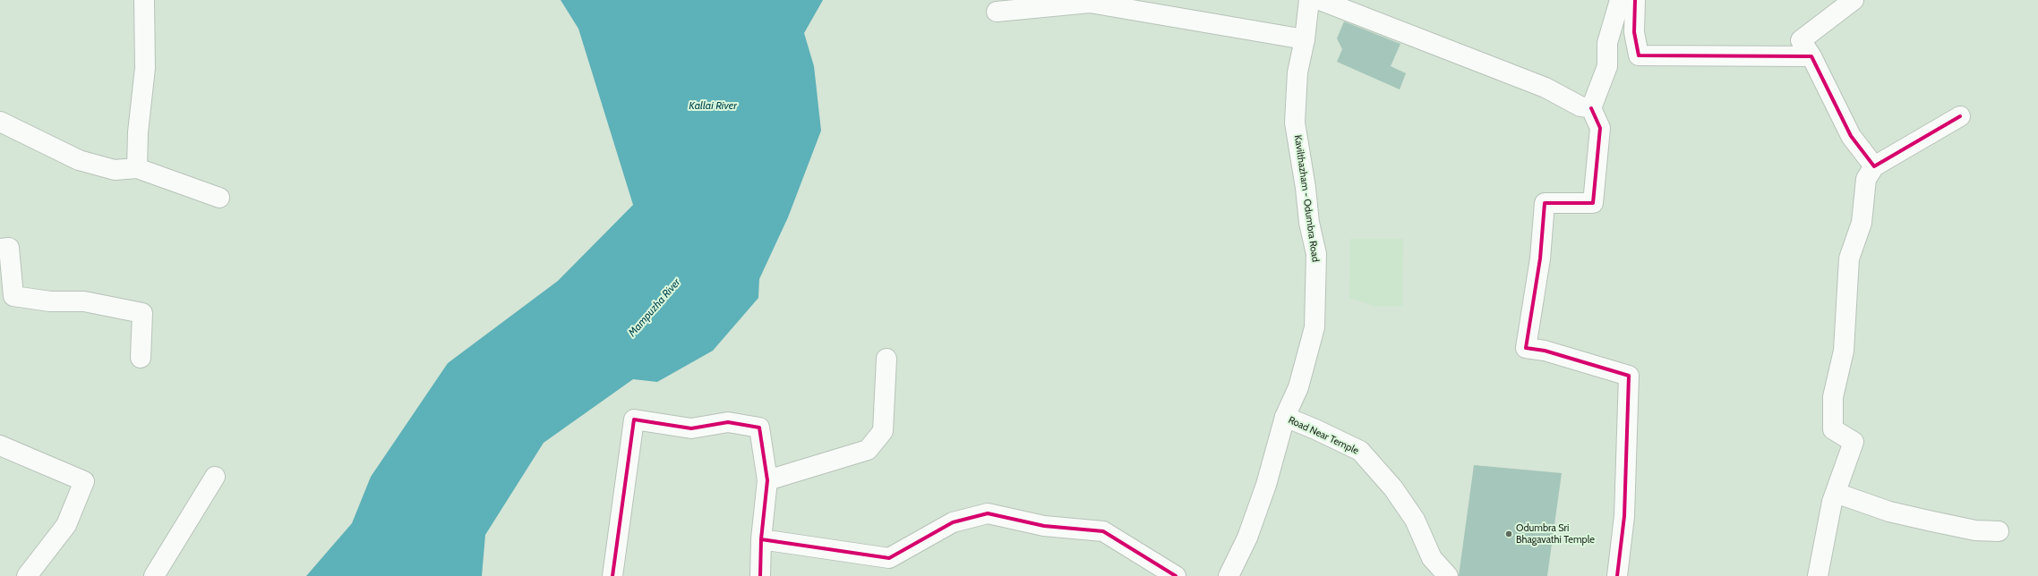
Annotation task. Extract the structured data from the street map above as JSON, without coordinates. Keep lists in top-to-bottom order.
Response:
{
  "streets": {
    "street": ["Kavilthazham - Odumbra Road", "Road Near Temple"]
  },
  "crossings": [
    ["Kavilthazham - Odumbra Road", "Road Near Temple"]
  ],
  "water": ["Kallai River", "Mampuzha River"],
  "places": ["Odumbra Sri Bhagavathi Temple"]
}
